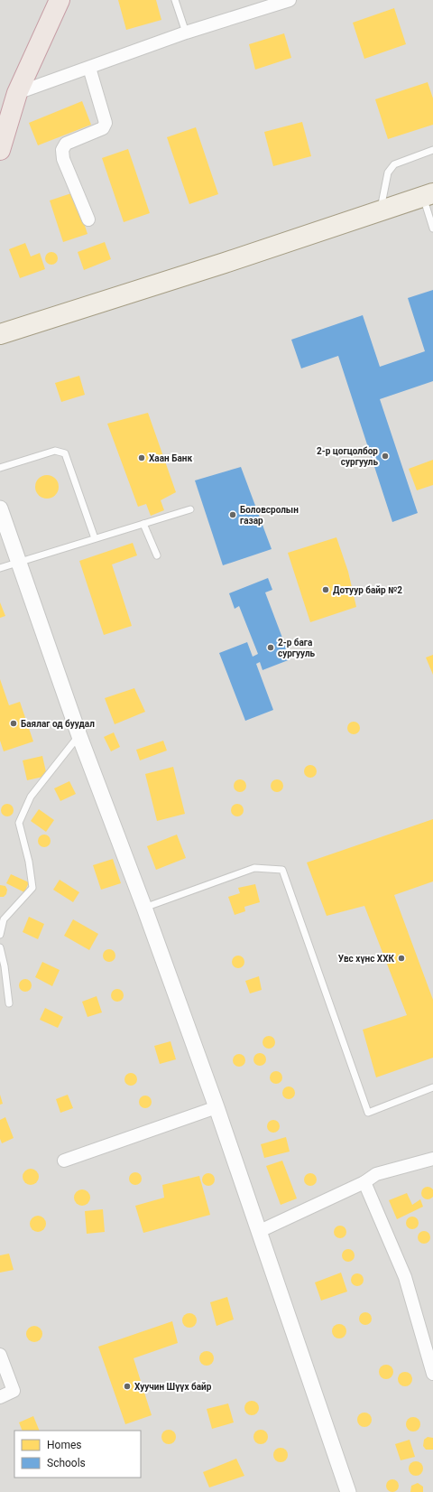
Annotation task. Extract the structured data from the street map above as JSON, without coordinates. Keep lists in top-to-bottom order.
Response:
{
  "places": [
    "2-р цогцолбор сургууль",
    "Хаан Банк",
    "Боловсролын газар",
    "Дотуур байр №2",
    "2-р бага сургууль",
    "Баялаг од буудал",
    "Увс хүнс ХХК",
    "Хуучин Шүүх байр"
  ],
  "legend": ["Homes", "Schools"]
}
